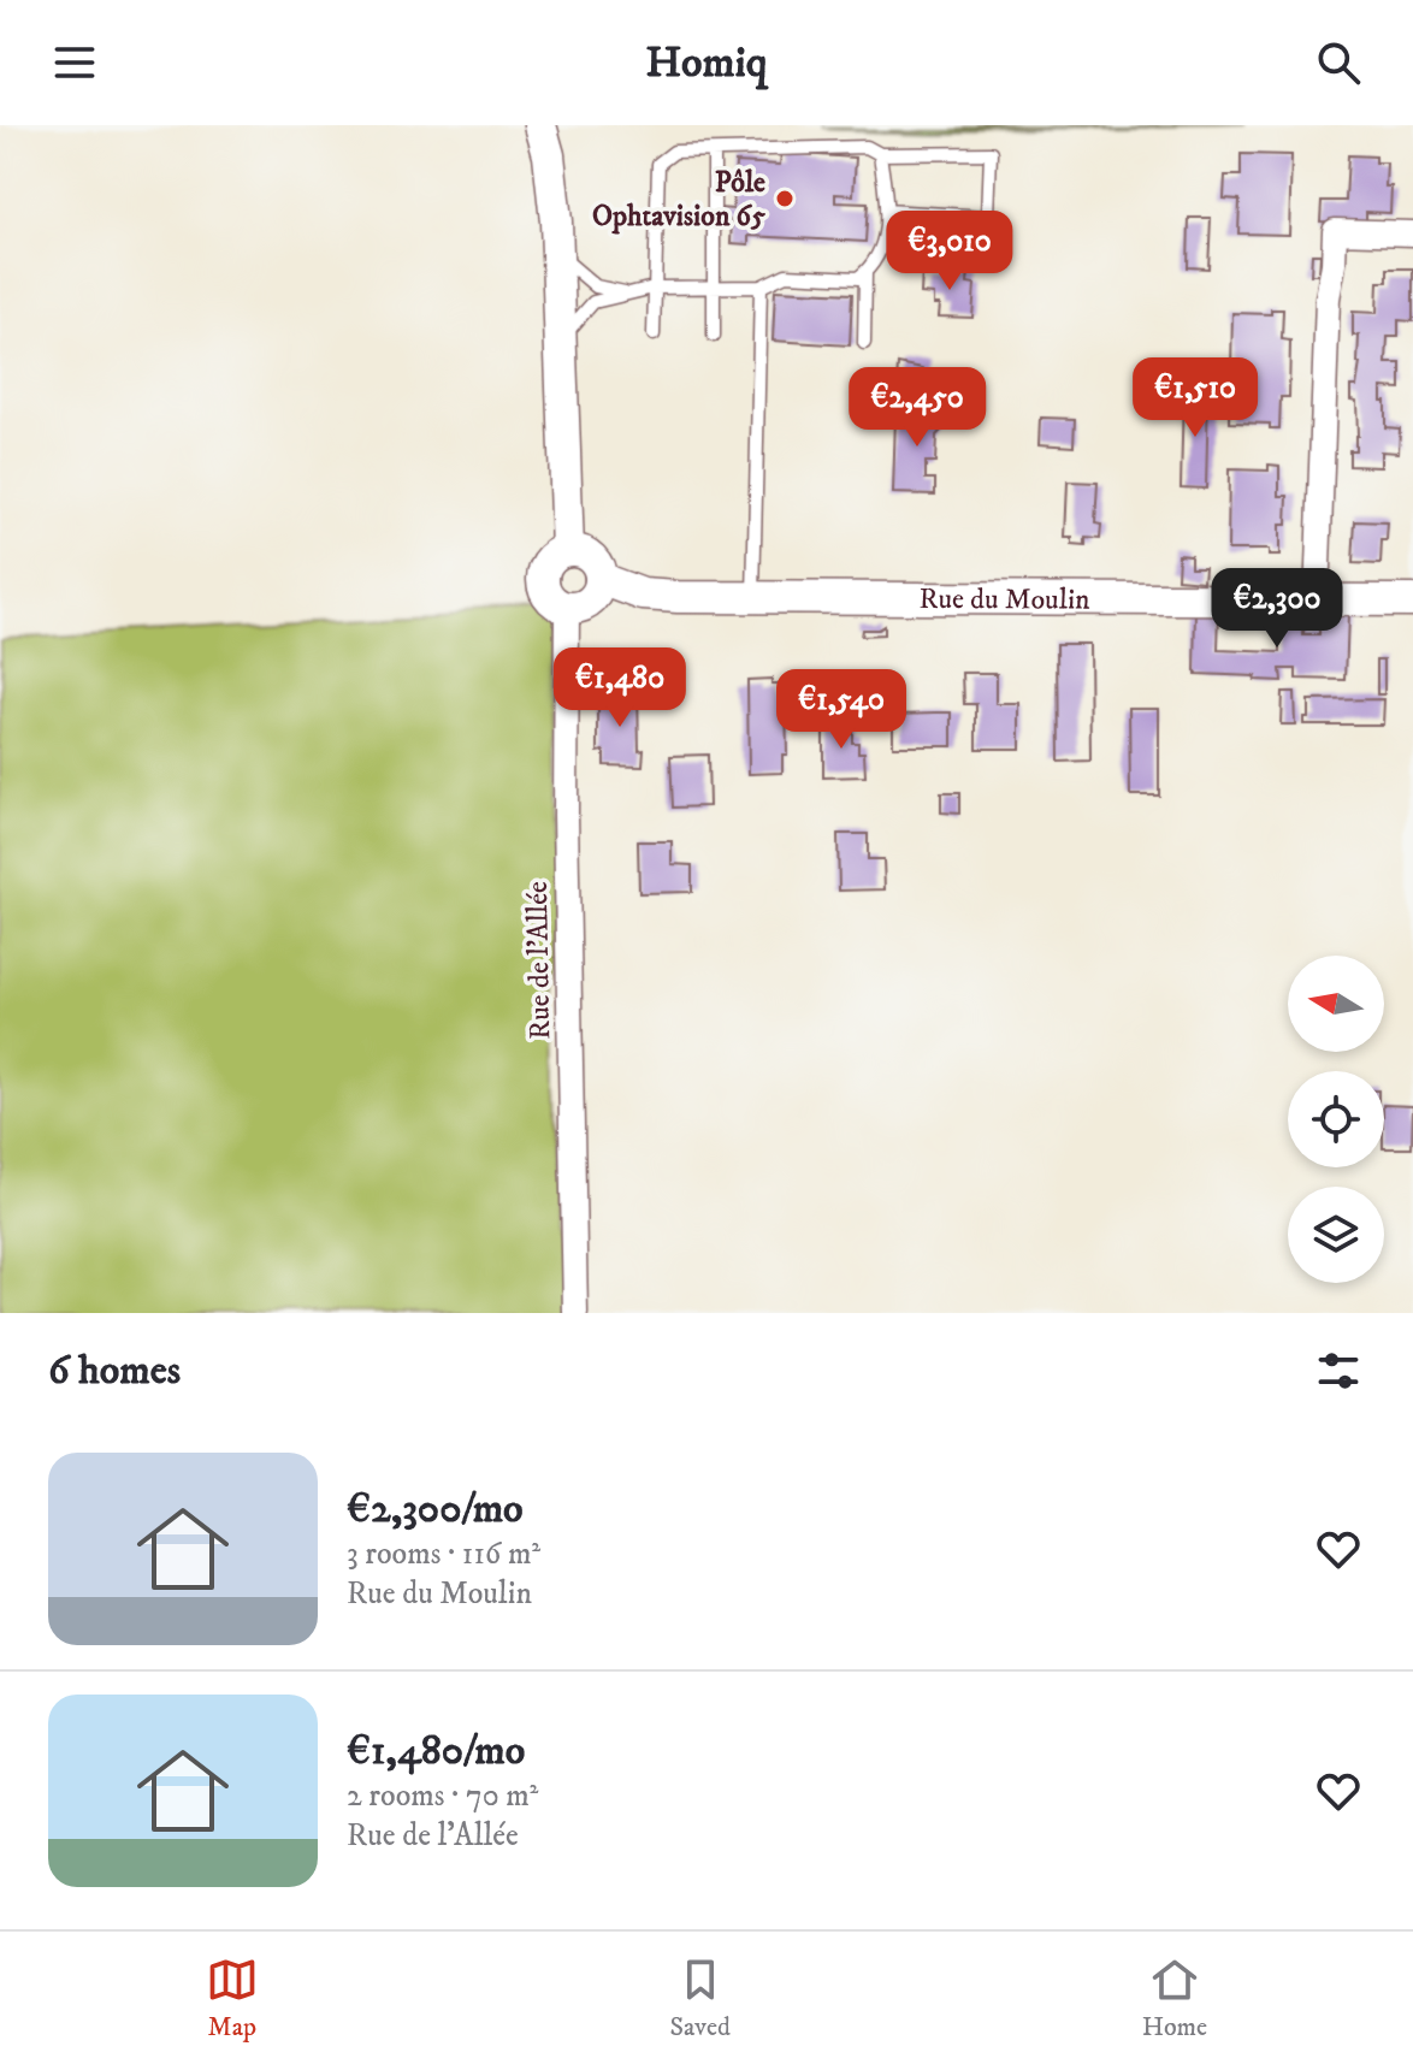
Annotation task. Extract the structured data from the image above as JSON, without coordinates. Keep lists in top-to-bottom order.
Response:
{
  "streets": {
    "street": ["Rue du Moulin", "Rue de l'Allée"]
  },
  "crossings": [
    ["Rue du Moulin", "Rue de l'Allée"]
  ],
  "places": ["Pôle Ophtavision 65"],
  "north": "left",
  "page": {
    "header": "Homiq",
    "price": [
      "€3,010",
      "€1,510",
      "€2,450",
      "€2,300",
      "€1,480",
      "€1,540"
    ],
    "heading": "6 homes",
    "list": [
      {
        "name": "€2,300/mo",
        "note": "3 rooms · 116 m² · Rue du Moulin"
      },
      {
        "name": "€1,480/mo",
        "note": "2 rooms · 70 m² · Rue de l'Allée"
      }
    ],
    "tabs": ["Map", "Saved", "Home"]
  }
}
